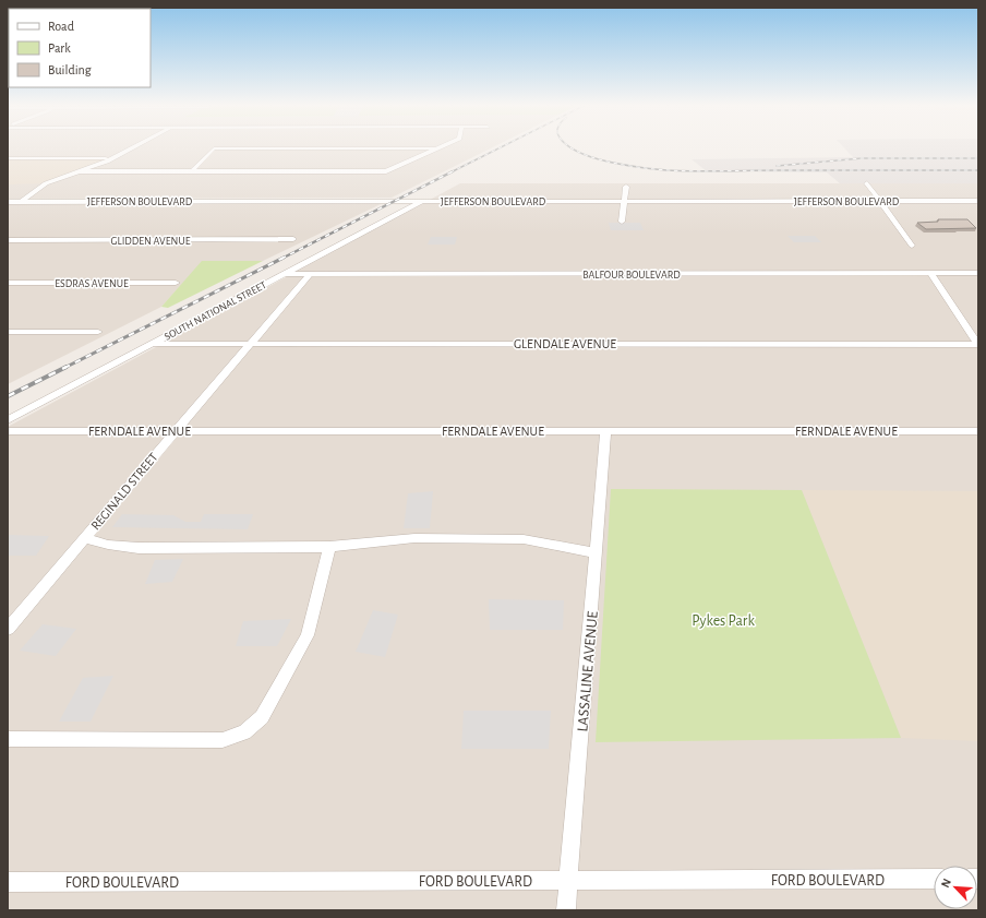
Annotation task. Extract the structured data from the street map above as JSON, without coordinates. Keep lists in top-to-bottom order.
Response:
{
  "streets": {
    "street": [
      "JEFFERSON BOULEVARD",
      "GLIDDEN AVENUE",
      "BALFOUR BOULEVARD",
      "ESDRAS AVENUE",
      "SOUTH NATIONAL STREET",
      "GLENDALE AVENUE",
      "FERNDALE AVENUE",
      "REGINALD STREET",
      "LASSALINE AVENUE",
      "FORD BOULEVARD"
    ]
  },
  "crossings": [
    ["JEFFERSON BOULEVARD", "SOUTH NATIONAL STREET"],
    ["BALFOUR BOULEVARD", "SOUTH NATIONAL STREET"],
    ["BALFOUR BOULEVARD", "REGINALD STREET"],
    ["SOUTH NATIONAL STREET", "GLENDALE AVENUE"],
    ["GLENDALE AVENUE", "REGINALD STREET"],
    ["FERNDALE AVENUE", "REGINALD STREET"],
    ["FERNDALE AVENUE", "LASSALINE AVENUE"],
    ["LASSALINE AVENUE", "FORD BOULEVARD"]
  ],
  "parks": ["Pykes Park"],
  "legend": ["Road", "Park", "Building"],
  "north": "top left"
}
